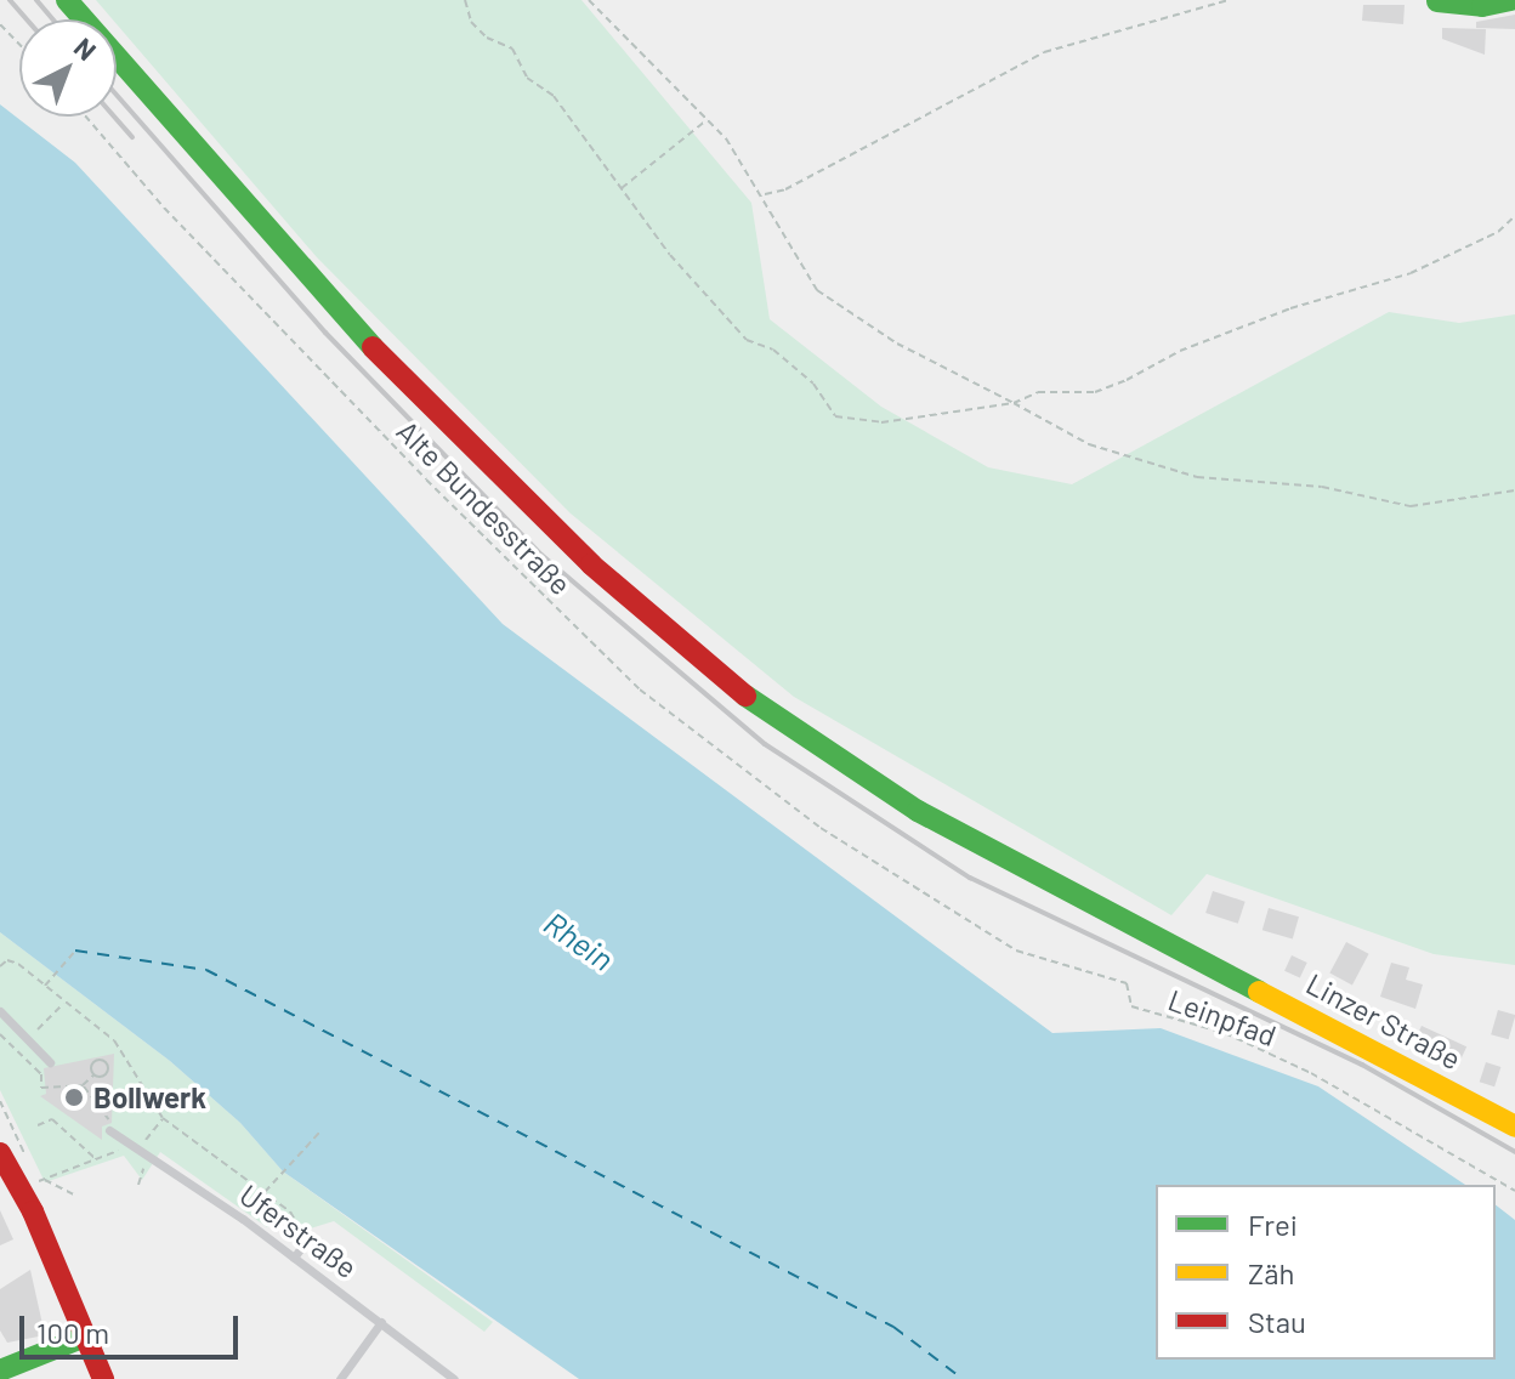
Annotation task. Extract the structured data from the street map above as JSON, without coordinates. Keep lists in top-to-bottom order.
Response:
{
  "streets": {
    "main road": ["Linzer Straße"],
    "lane": ["Uferstraße"],
    "path": ["Alte Bundesstraße", "Leinpfad"]
  },
  "crossings": [
    ["Alte Bundesstraße", "Leinpfad"]
  ],
  "water": ["Rhein"],
  "places": ["Bollwerk"],
  "legend": ["Frei", "Zäh", "Stau"],
  "scale_bar": "100 m",
  "north": "top right"
}
